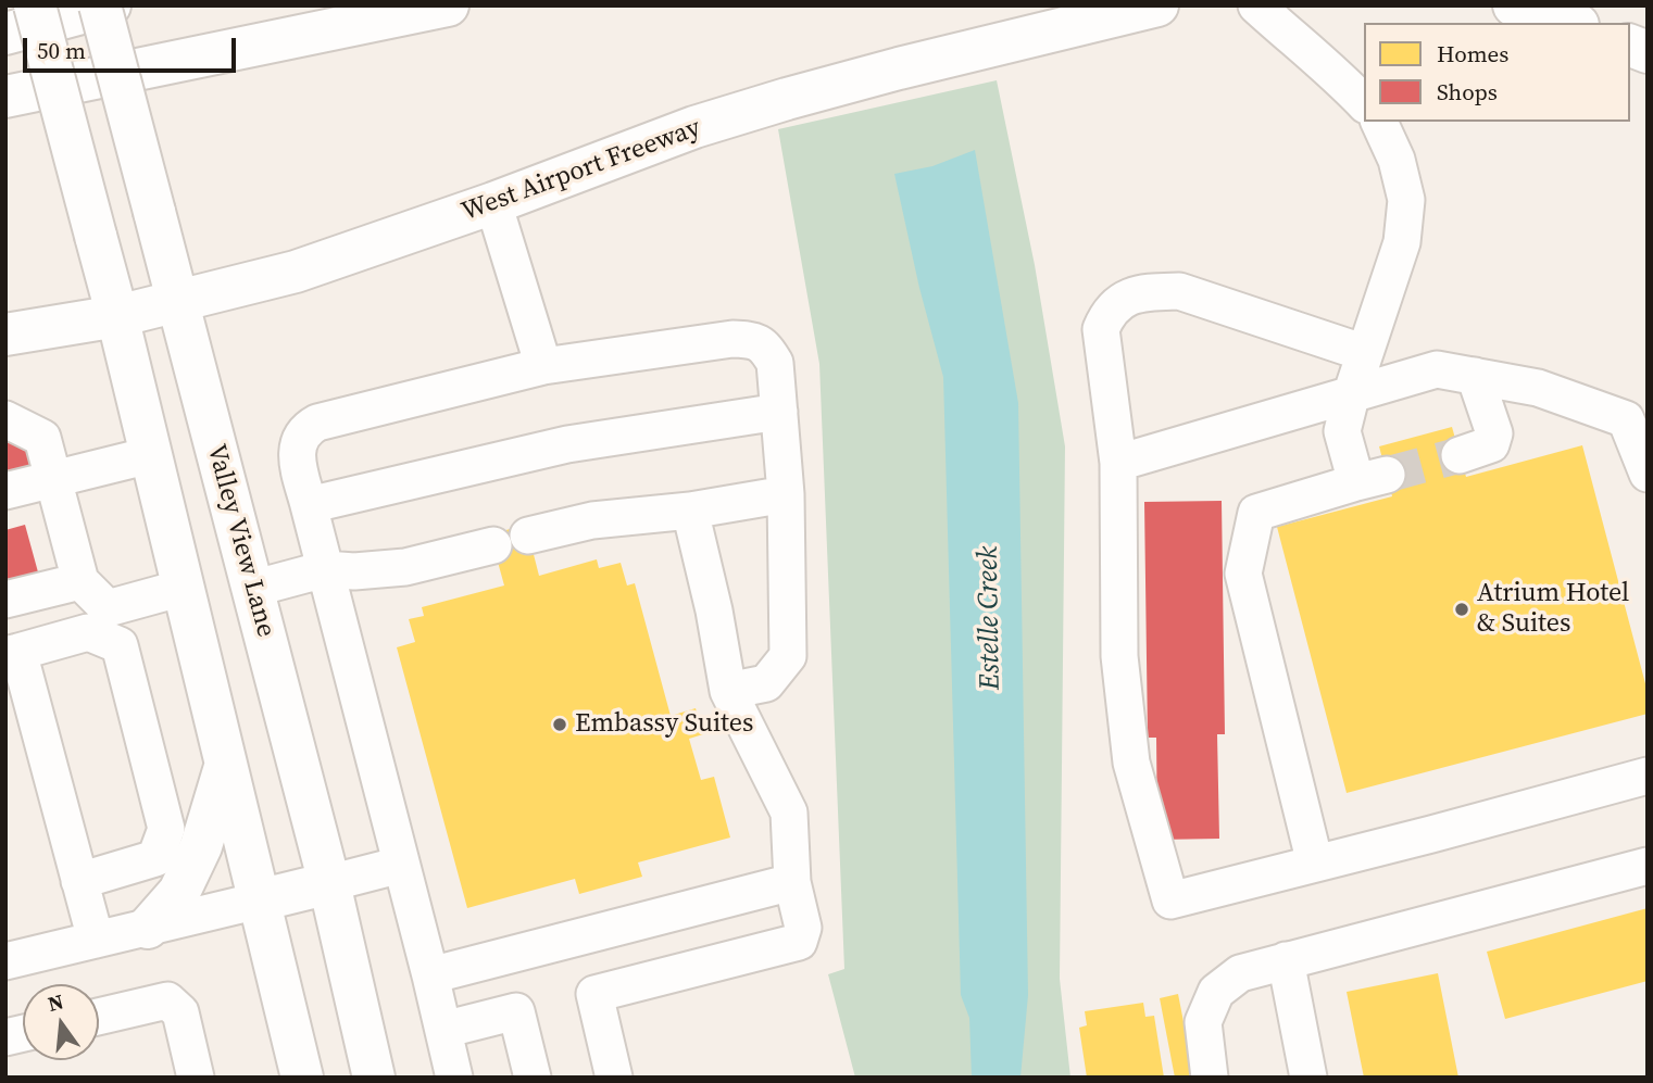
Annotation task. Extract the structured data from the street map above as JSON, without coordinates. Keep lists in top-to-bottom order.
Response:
{
  "streets": {
    "main road": ["West Airport Freeway", "Valley View Lane"]
  },
  "crossings": [
    ["West Airport Freeway", "Valley View Lane"]
  ],
  "water": ["Estelle Creek"],
  "places": ["Atrium Hotel & Suites", "Embassy Suites"],
  "legend": ["Homes", "Shops"],
  "scale_bar": "50 m",
  "north": "top"
}
